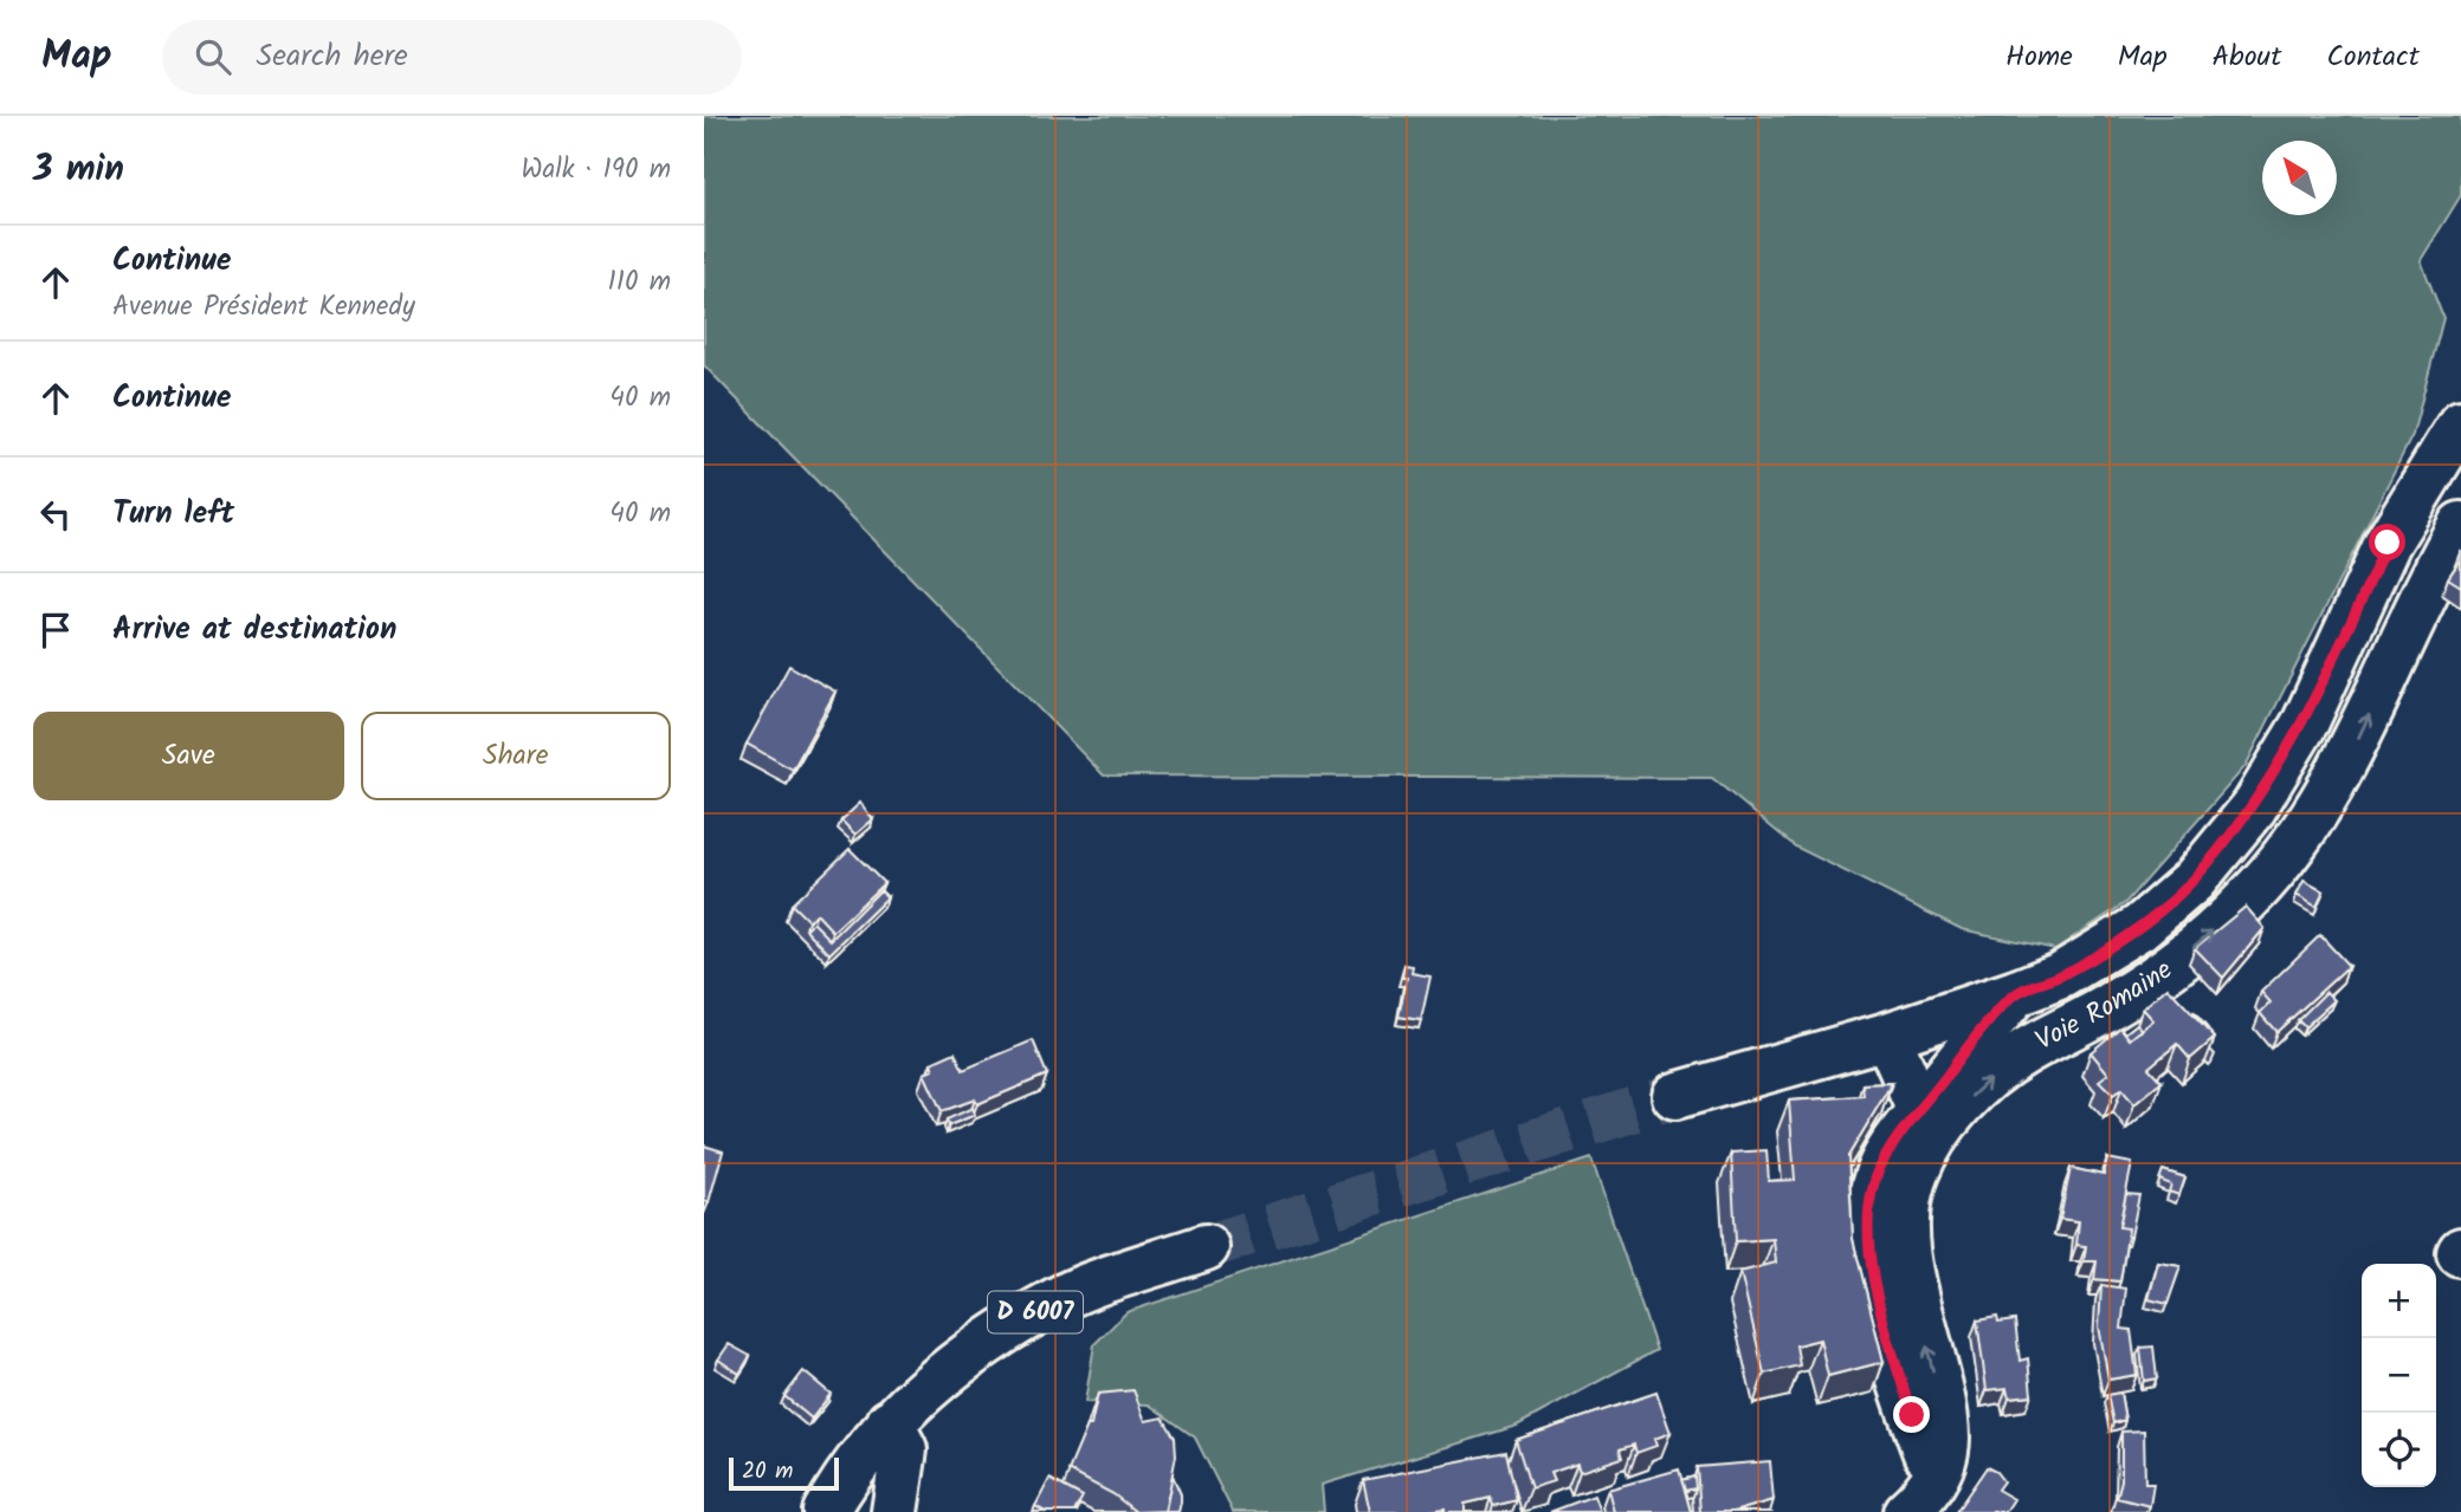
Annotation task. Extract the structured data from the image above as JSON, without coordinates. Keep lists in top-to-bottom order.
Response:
{
  "streets": {
    "street": ["Voie Romaine", "D 6007"]
  },
  "scale_bar": "20 m",
  "north": "top left",
  "page": {
    "header": "Map",
    "search": "Search here",
    "nav": [
      "Home",
      "Map",
      "About",
      "Contact"
    ],
    "heading": ["3 min", "Walk · 190 m"],
    "list": [
      ["Continue", "Avenue Président Kennedy", "110 m"],
      ["Continue", "40 m"],
      ["Turn left", "40 m"],
      "Arrive at destination"
    ],
    "buttons": ["Save", "Share"],
    "map_buttons": ["+", "−"],
    "scale": "20 m"
  }
}
